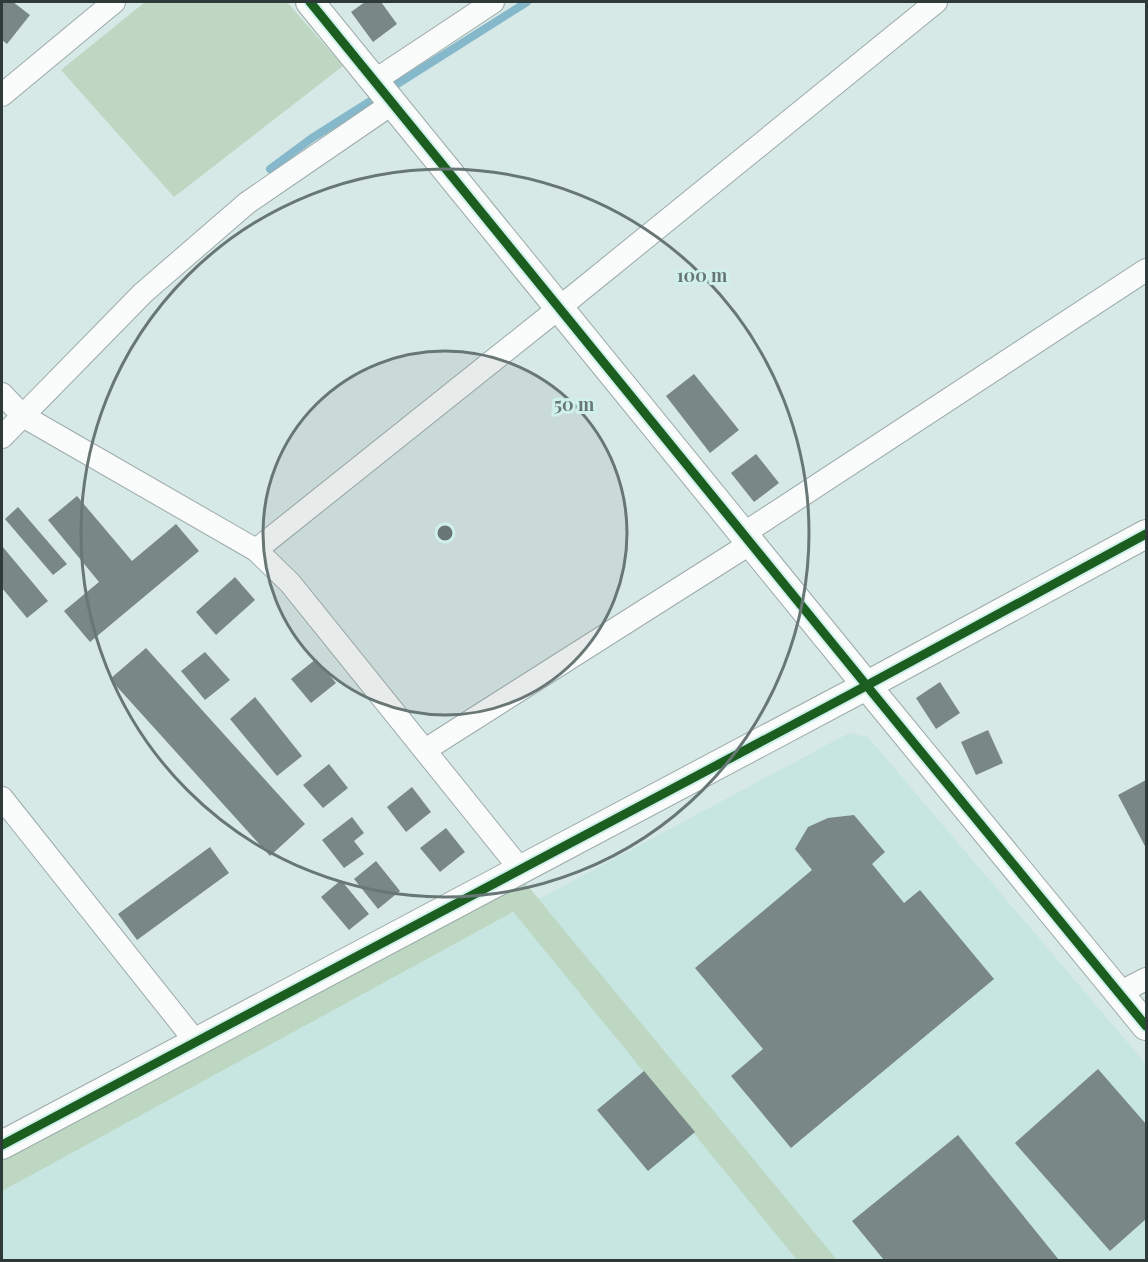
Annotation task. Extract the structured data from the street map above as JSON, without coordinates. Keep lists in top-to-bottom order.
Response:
{
  "rings": ["100 m", "50 m"]
}
